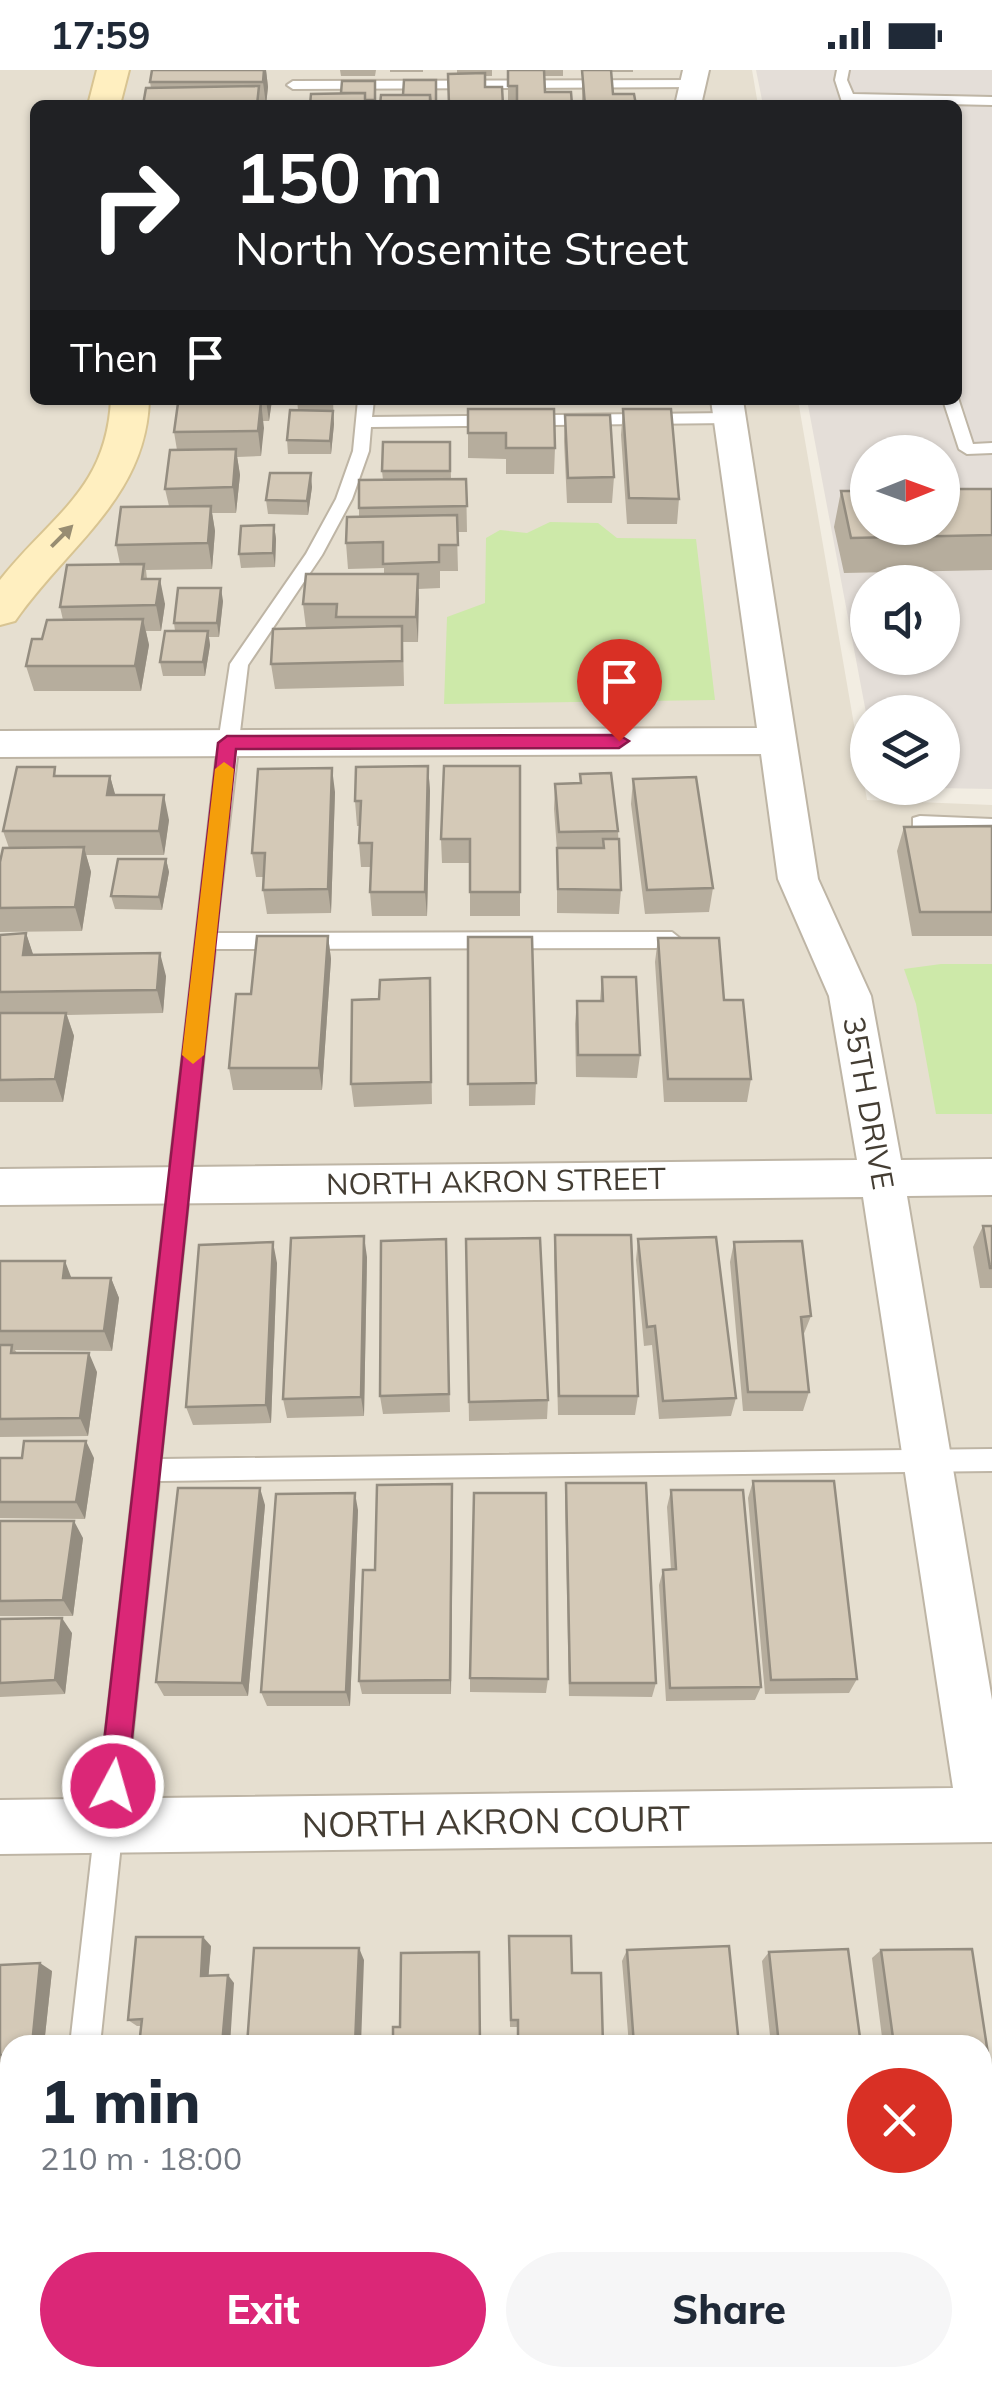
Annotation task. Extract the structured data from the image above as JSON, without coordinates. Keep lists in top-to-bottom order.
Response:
{
  "streets": {
    "street": ["35TH DRIVE", "NORTH AKRON STREET", "NORTH AKRON COURT"]
  },
  "crossings": [
    ["35TH DRIVE", "NORTH AKRON STREET"],
    ["35TH DRIVE", "NORTH AKRON COURT"]
  ],
  "north": "right",
  "page": {
    "status": "17:59",
    "turn": ["150 m", "North Yosemite Street"],
    "then": "Then",
    "heading": ["1 min", "210 m · 18:00"],
    "buttons": ["Exit", "Share"]
  }
}
